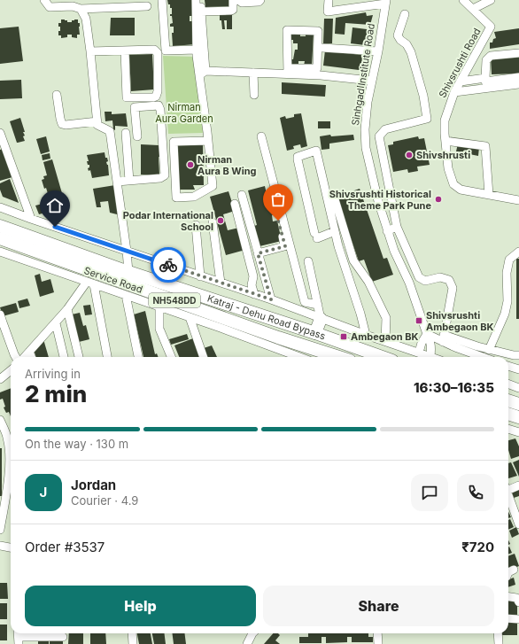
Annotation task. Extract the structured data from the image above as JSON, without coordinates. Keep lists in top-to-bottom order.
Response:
{
  "streets": {
    "highway": ["NH548DD", "Katraj - Dehu Road Bypass"],
    "street": ["Shivsrushti Road", "Sinhgad Institute Road", "Service Road"]
  },
  "parks": ["Nirman Aura Garden"],
  "places": {
    "other": [
      "Shivshrusti",
      "Nirman Aura B Wing",
      "Shivsrushti Historical Theme Park Pune",
      "Podar International School"
    ],
    "transit": ["Shivsrushti Ambegaon BK", "Ambegaon BK"]
  },
  "page": {
    "heading": ["2 min", "Arriving in", "16:30–16:35"],
    "panel": [
      "Jordan",
      "Courier · 4.9",
      "Order #3537",
      "₹720"
    ],
    "bar": "On the way · 130 m",
    "round": "J",
    "buttons": ["Help", "Share"]
  }
}
